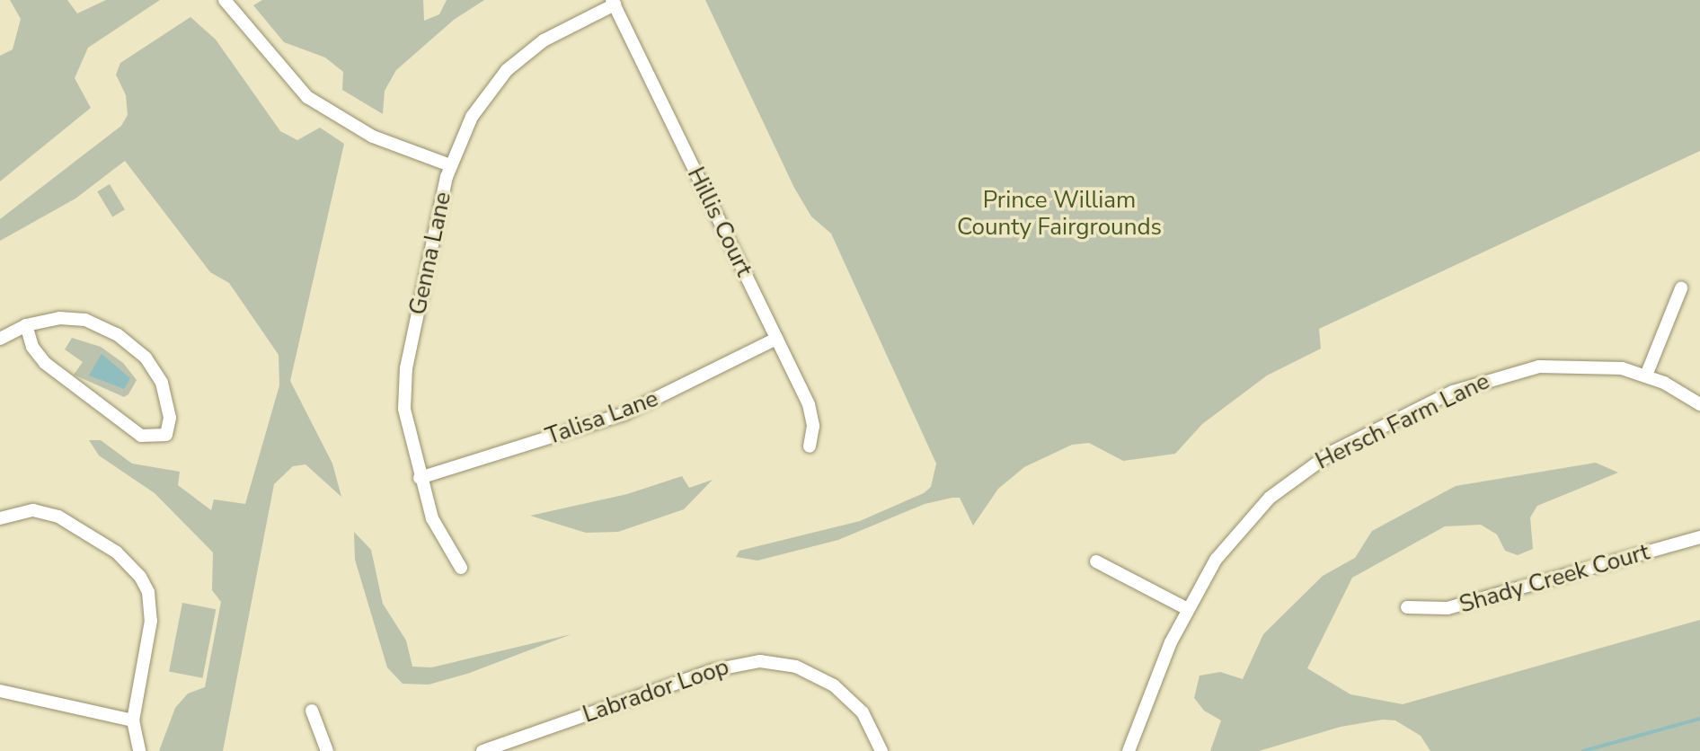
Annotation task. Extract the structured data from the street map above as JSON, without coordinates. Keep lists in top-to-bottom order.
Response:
{
  "streets": {
    "street": [
      "Hillis Court",
      "Genna Lane",
      "Talisa Lane",
      "Hersch Farm Lane",
      "Shady Creek Court",
      "Labrador Loop"
    ]
  },
  "crossings": [
    ["Hillis Court", "Genna Lane"],
    ["Hillis Court", "Talisa Lane"],
    ["Genna Lane", "Talisa Lane"]
  ],
  "parks": ["Prince William County Fairgrounds"]
}
